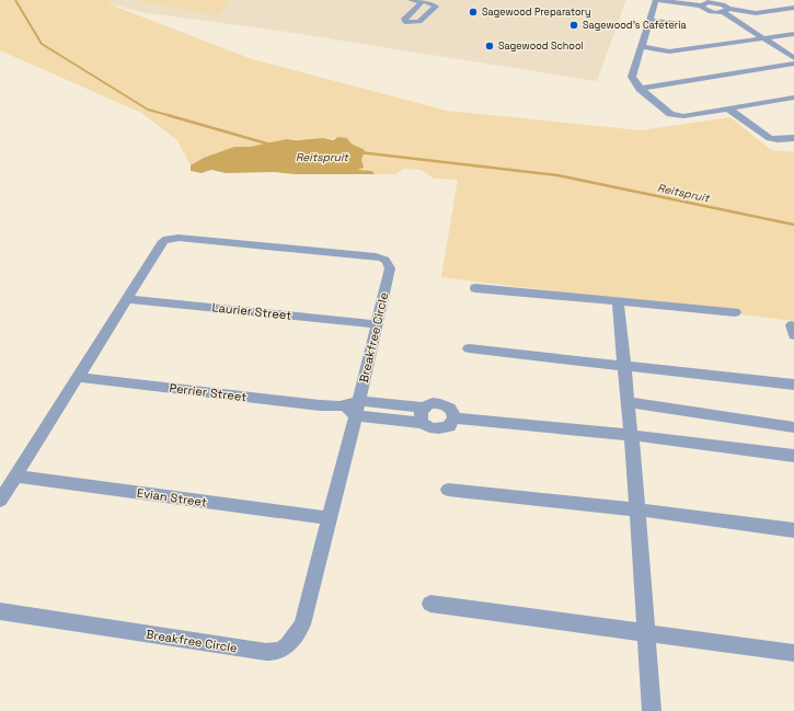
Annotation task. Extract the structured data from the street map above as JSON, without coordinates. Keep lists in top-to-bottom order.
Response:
{
  "streets": {
    "street": [
      "Laurier Street",
      "Breakfree Circle",
      "Perrier Street",
      "Evian Street"
    ]
  },
  "crossings": [
    ["Laurier Street", "Breakfree Circle"],
    ["Breakfree Circle", "Perrier Street"],
    ["Breakfree Circle", "Evian Street"]
  ],
  "water": ["Reitspruit"],
  "places": ["Sagewood Preparatory", "Sagewood's Cafeteria", "Sagewood School"]
}
